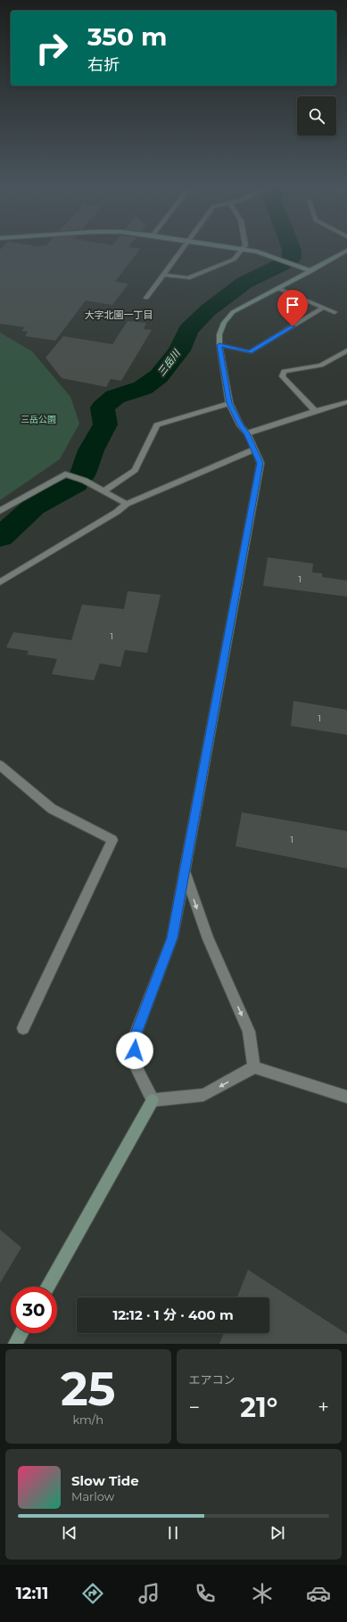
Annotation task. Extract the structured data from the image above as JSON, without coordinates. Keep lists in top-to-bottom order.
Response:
{
  "districts": ["大字北園一丁目"],
  "water": ["三岳川"],
  "parks": ["三岳公園"],
  "house_numbers": [
    "1",
    "1",
    "1",
    "1"
  ],
  "page": {
    "turn": ["350 m", "右折"],
    "limit": "30",
    "trip": "12:12 · 1 分 · 400 m",
    "tile": [
      ["25", "km/h"],
      "エアコン"
    ],
    "heat": ["−", "21°", "+"],
    "song": ["Slow Tide", "Marlow"],
    "tabs": "12:11"
  }
}
